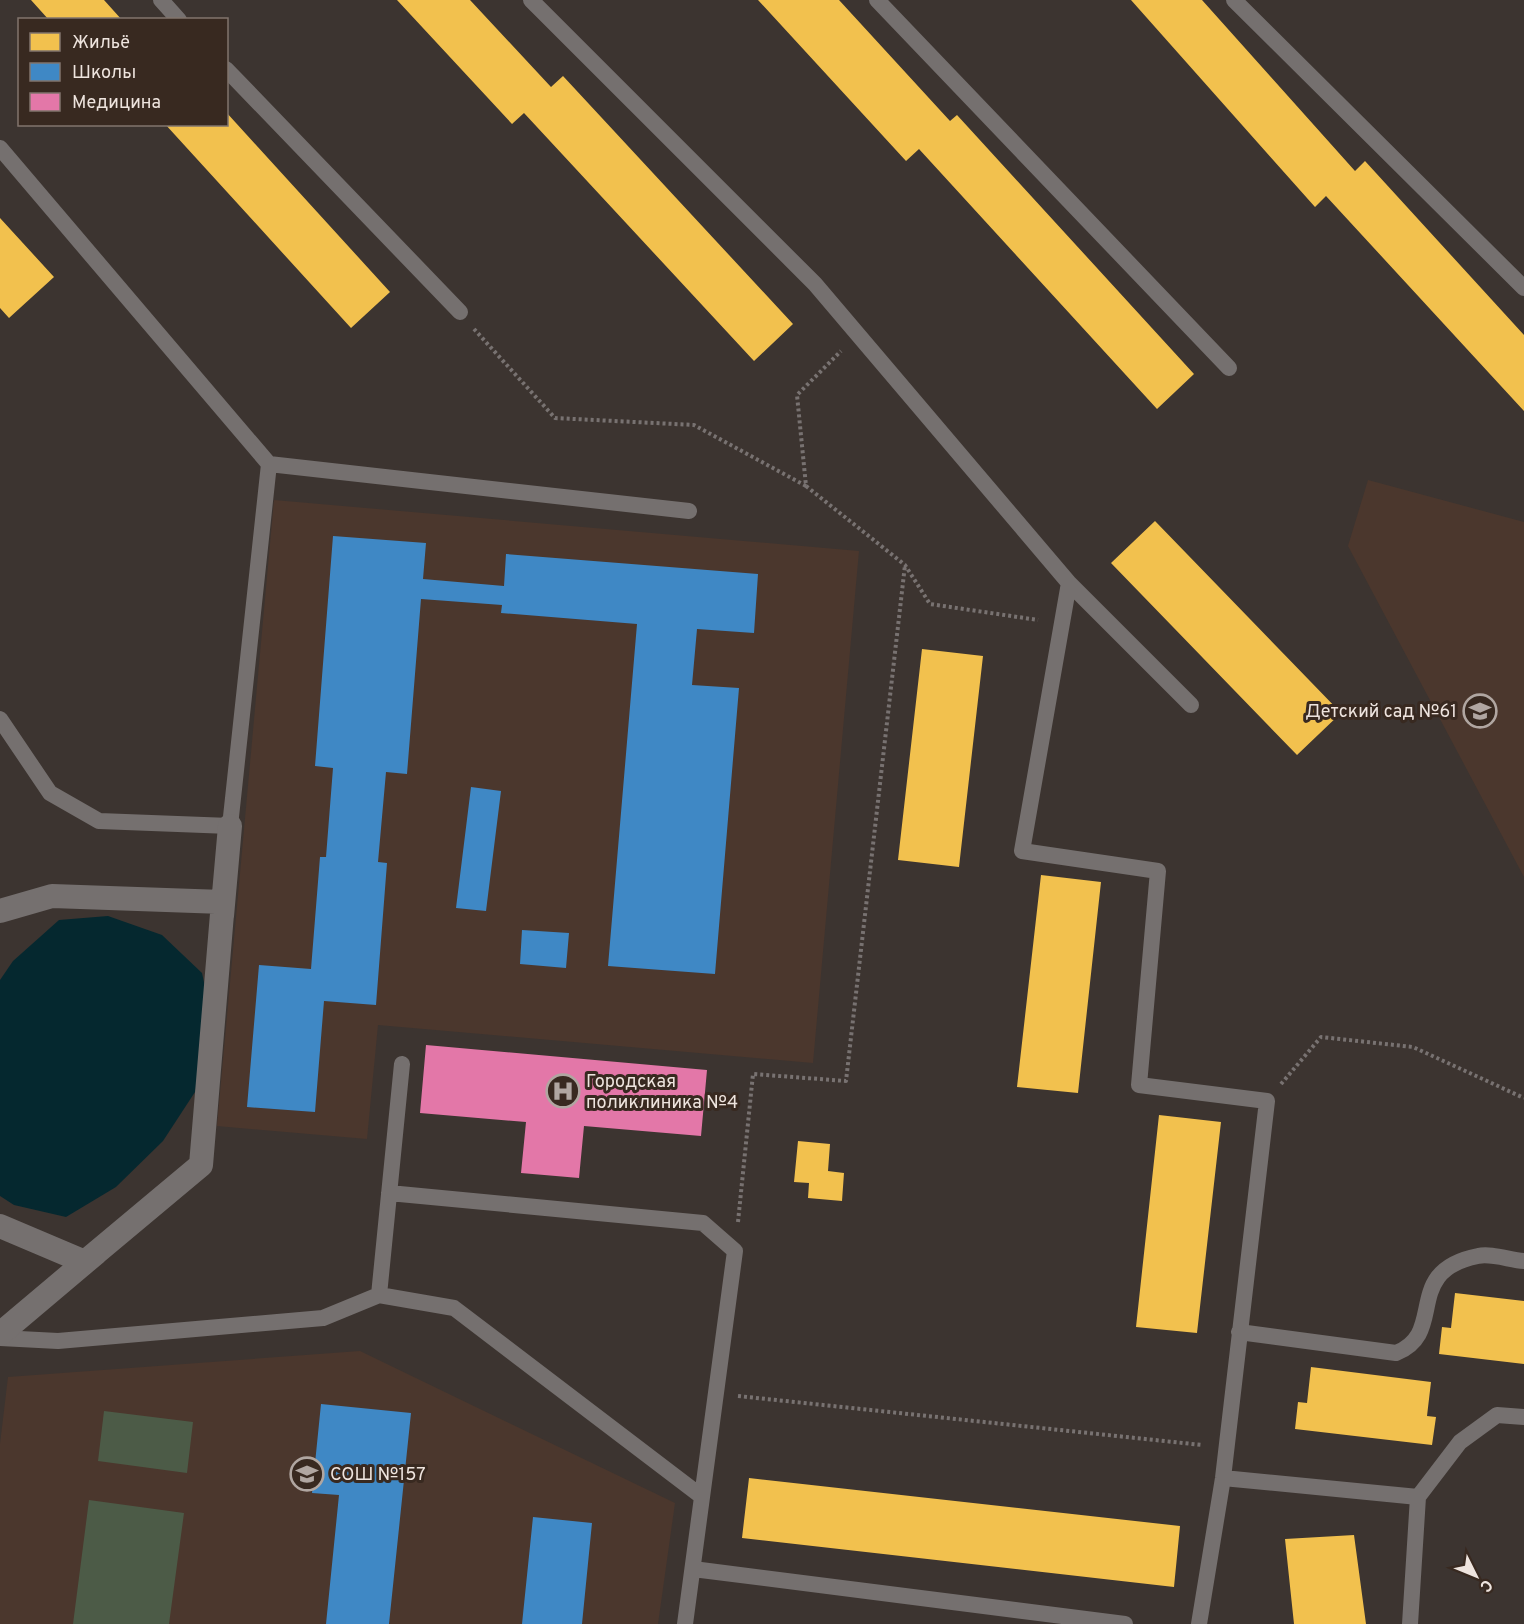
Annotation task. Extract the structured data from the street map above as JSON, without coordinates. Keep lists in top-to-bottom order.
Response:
{
  "places": {
    "school or university": ["Детский сад №61", "СОШ №157"],
    "hospital": ["Городская поликлиника №4"]
  },
  "legend": ["Жильё", "Школы", "Медицина"],
  "north": "bottom right"
}
